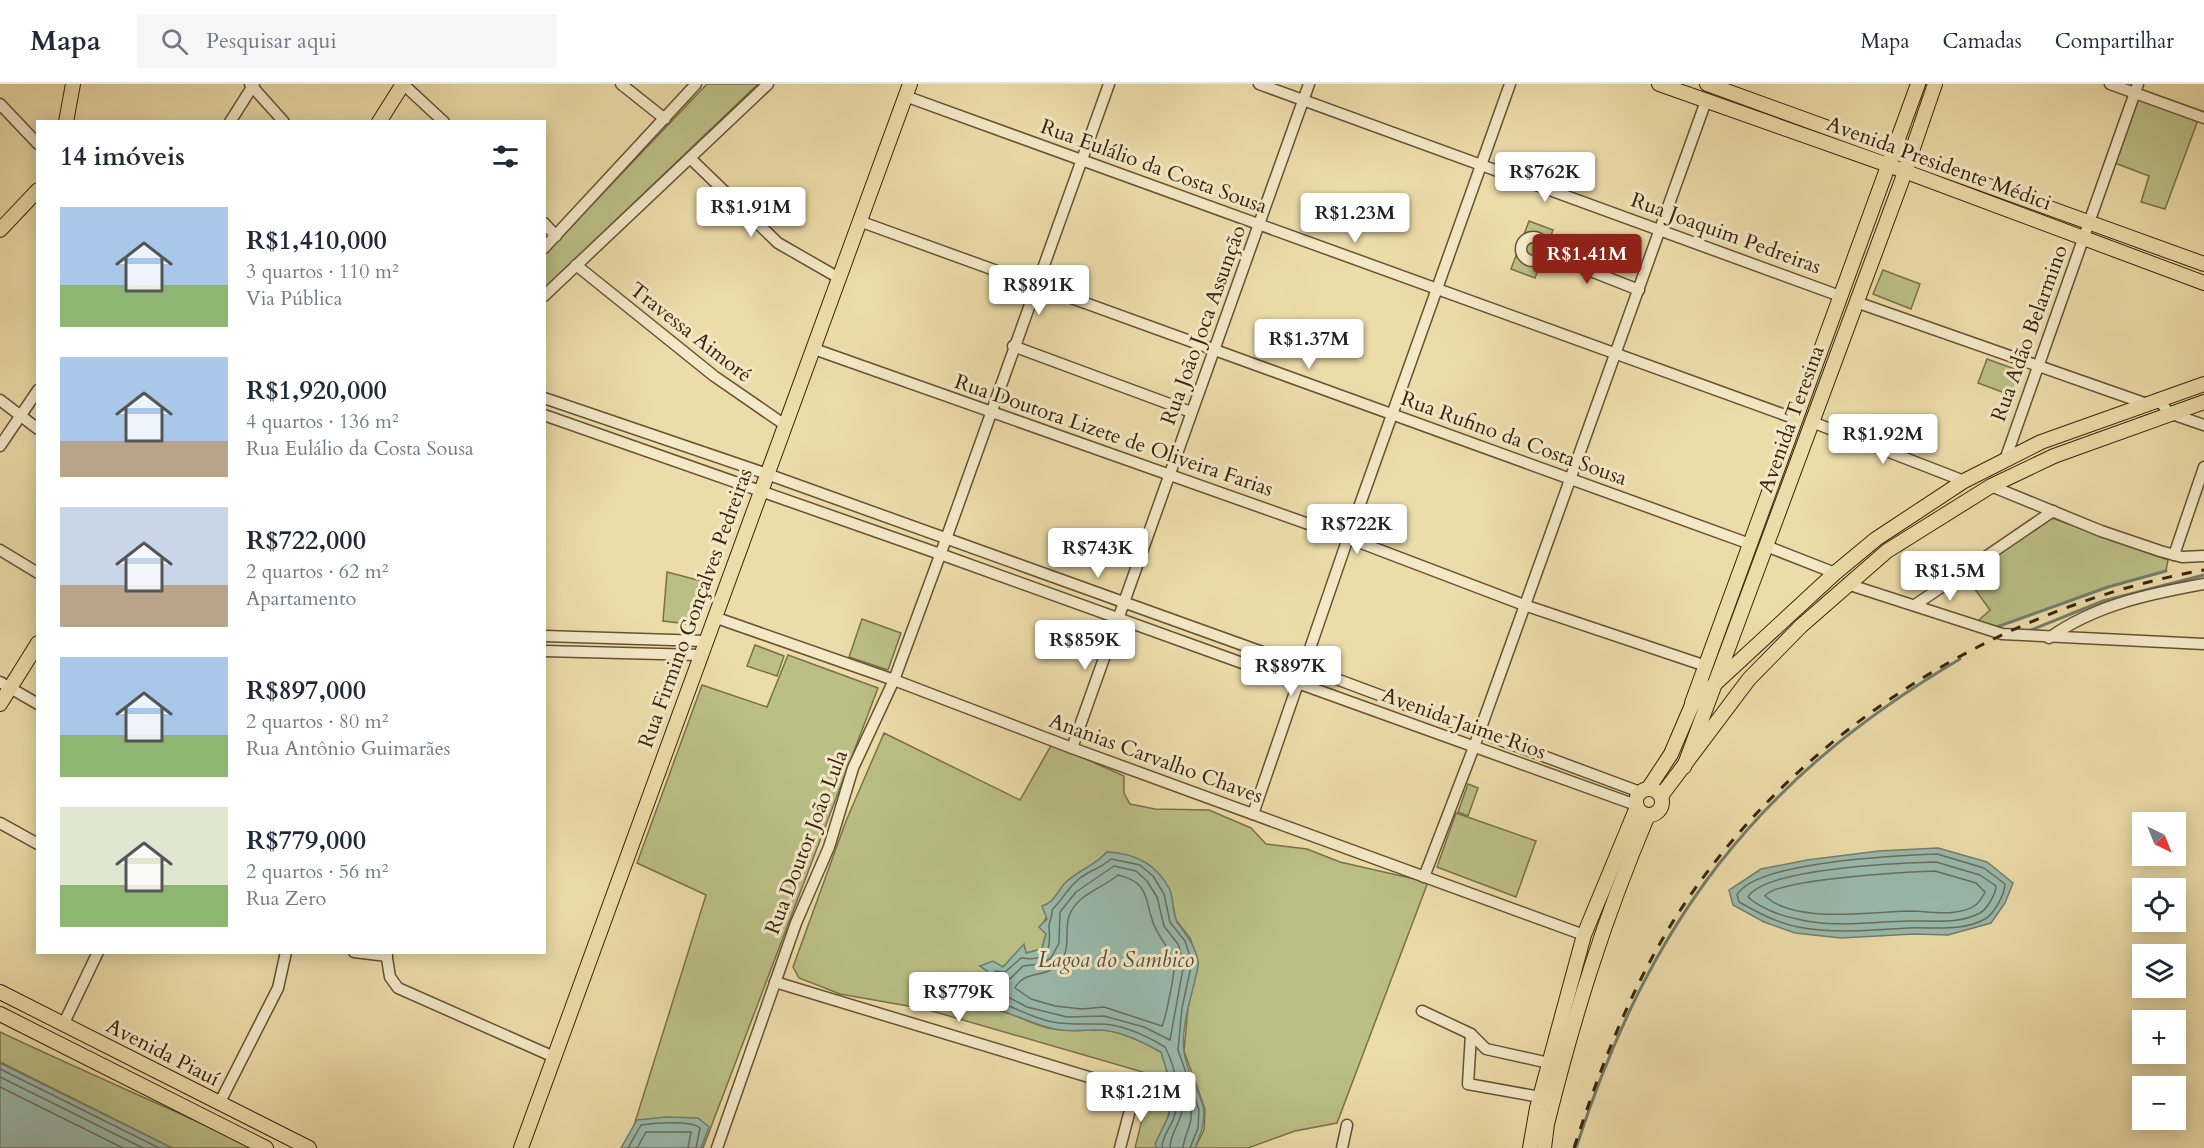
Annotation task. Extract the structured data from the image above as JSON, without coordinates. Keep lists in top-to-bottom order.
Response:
{
  "streets": {
    "main road": [
      "Avenida Presidente Médici",
      "Avenida Teresina",
      "Rua Firmino Gonçalves Pedreiras",
      "Avenida Piauí"
    ],
    "street": [
      "Rua Eulálio da Costa Sousa",
      "Rua Joaquim Pedreiras",
      "Rua João Joca Assunção",
      "Travessa Aimoré",
      "Rua Adão Belarmino",
      "Rua Doutora Lizete de Oliveira Farias",
      "Rua Rufino da Costa Sousa",
      "Avenida Jaime Rios",
      "Ananias Carvalho Chaves",
      "Rua Doutor João Lula"
    ]
  },
  "crossings": [
    ["Avenida Presidente Médici", "Rua Adão Belarmino"],
    ["Avenida Presidente Médici", "Avenida Teresina"],
    ["Rua Eulálio da Costa Sousa", "Rua João Joca Assunção"],
    ["Rua Eulálio da Costa Sousa", "Avenida Teresina"],
    ["Rua Eulálio da Costa Sousa", "Rua Firmino Gonçalves Pedreiras"],
    ["Rua Joaquim Pedreiras", "Rua João Joca Assunção"],
    ["Rua Joaquim Pedreiras", "Avenida Teresina"],
    ["Rua João Joca Assunção", "Rua Doutora Lizete de Oliveira Farias"],
    ["Rua João Joca Assunção", "Rua Rufino da Costa Sousa"],
    ["Rua João Joca Assunção", "Avenida Jaime Rios"],
    ["Rua João Joca Assunção", "Ananias Carvalho Chaves"],
    ["Travessa Aimoré", "Rua Firmino Gonçalves Pedreiras"],
    ["Avenida Teresina", "Rua Doutora Lizete de Oliveira Farias"],
    ["Avenida Teresina", "Rua Rufino da Costa Sousa"],
    ["Avenida Teresina", "Avenida Jaime Rios"],
    ["Rua Doutora Lizete de Oliveira Farias", "Rua Firmino Gonçalves Pedreiras"],
    ["Rua Rufino da Costa Sousa", "Rua Firmino Gonçalves Pedreiras"],
    ["Rua Firmino Gonçalves Pedreiras", "Avenida Jaime Rios"],
    ["Rua Firmino Gonçalves Pedreiras", "Ananias Carvalho Chaves"],
    ["Avenida Jaime Rios", "Rua Doutor João Lula"],
    ["Ananias Carvalho Chaves", "Rua Doutor João Lula"]
  ],
  "water": ["Lagoa do Sambico"],
  "north": "bottom right",
  "page": {
    "header": "Mapa",
    "search": "Pesquisar aqui",
    "nav": ["Mapa", "Camadas", "Compartilhar"],
    "heading": "14 imóveis",
    "price": [
      "R$762K",
      "R$1.91M",
      "R$1.23M",
      "R$1.41M",
      "R$891K",
      "R$1.37M",
      "R$1.92M",
      "R$722K",
      "R$743K",
      "R$1.5M",
      "R$859K",
      "R$897K",
      "R$779K",
      "R$1.21M"
    ],
    "list": [
      {
        "name": "R$1,410,000",
        "note": "3 quartos · 110 m² · Via Pública"
      },
      {
        "name": "R$1,920,000",
        "note": "4 quartos · 136 m² · Rua Eulálio da Costa Sousa"
      },
      {
        "name": "R$722,000",
        "note": "2 quartos · 62 m² · Apartamento"
      },
      {
        "name": "R$897,000",
        "note": "2 quartos · 80 m² · Rua Antônio Guimarães"
      },
      {
        "name": "R$779,000",
        "note": "2 quartos · 56 m² · Rua Zero"
      }
    ],
    "map_buttons": ["+", "−"]
  }
}
